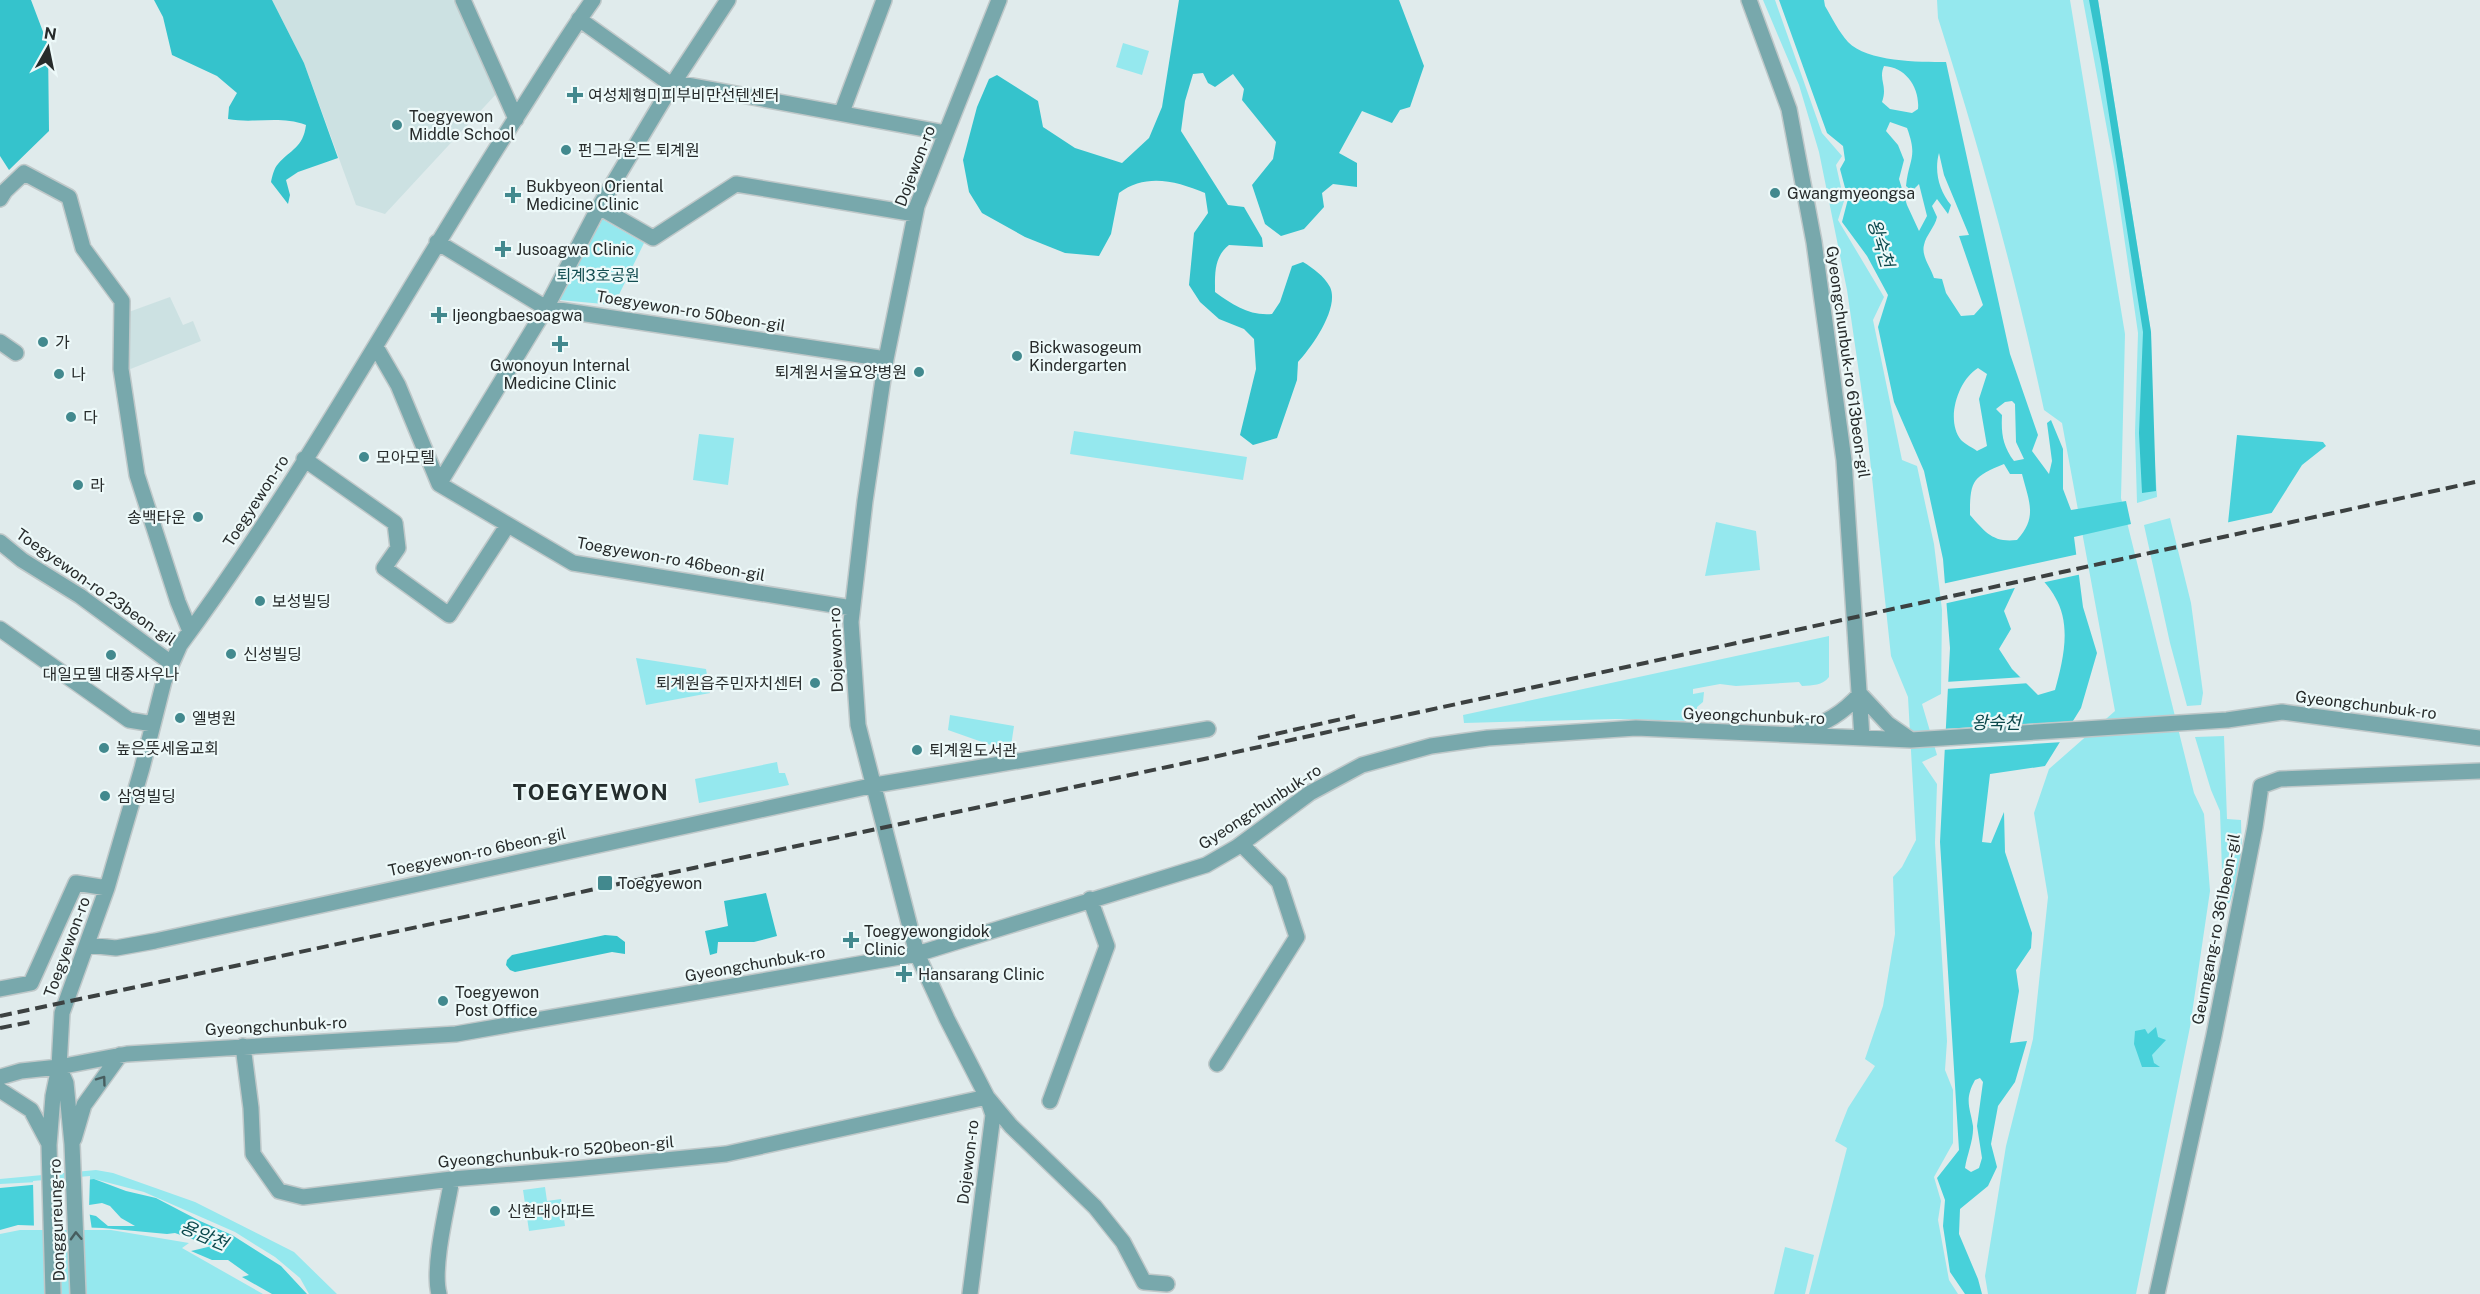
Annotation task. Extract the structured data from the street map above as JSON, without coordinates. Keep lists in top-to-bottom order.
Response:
{
  "streets": {
    "street": [
      "Dojewon-ro",
      "Toegyewon-ro 50beon-gil",
      "Gyeongchunbuk-ro 613beon-gil",
      "Toegyewon-ro",
      "Toegyewon-ro 46beon-gil",
      "Toegyewon-ro 23beon-gil",
      "Gyeongchunbuk-ro",
      "Toegyewon-ro 6beon-gil",
      "Geumgang-ro 361beon-gil",
      "Gyeongchunbuk-ro 520beon-gil",
      "Donggureung-ro"
    ]
  },
  "crossings": [
    ["Dojewon-ro", "Toegyewon-ro 50beon-gil"],
    ["Dojewon-ro", "Toegyewon-ro 46beon-gil"],
    ["Dojewon-ro", "Gyeongchunbuk-ro"],
    ["Dojewon-ro", "Toegyewon-ro 6beon-gil"],
    ["Dojewon-ro", "Gyeongchunbuk-ro 520beon-gil"],
    ["Toegyewon-ro 50beon-gil", "Toegyewon-ro"],
    ["Gyeongchunbuk-ro 613beon-gil", "Gyeongchunbuk-ro"],
    ["Toegyewon-ro", "Toegyewon-ro 23beon-gil"],
    ["Toegyewon-ro", "Gyeongchunbuk-ro"],
    ["Toegyewon-ro", "Toegyewon-ro 6beon-gil"],
    ["Toegyewon-ro", "Donggureung-ro"],
    ["Gyeongchunbuk-ro", "Gyeongchunbuk-ro 520beon-gil"]
  ],
  "one_way": ["Donggureung-ro"],
  "districts": ["TOEGYEWON"],
  "water": ["왕숙천", "용암천"],
  "parks": ["퇴계3호공원"],
  "places": {
    "health": [
      "여성체형미피부비만선텐센터",
      "Bukbyeon Oriental Medicine Clinic",
      "Jusoagwa Clinic",
      "Ijeongbaesoagwa",
      "Gwonoyun Internal Medicine Clinic",
      "Toegyewongidok Clinic",
      "Hansarang Clinic"
    ],
    "other": [
      "Toegyewon Middle School",
      "펀그라운드 퇴계원",
      "Gwangmyeongsa",
      "가",
      "Bickwasogeum Kindergarten",
      "퇴계원서울요양병원",
      "나",
      "다",
      "모아모텔",
      "라",
      "송백타운",
      "보성빌딩",
      "신성빌딩",
      "대일모텔 대중사우나",
      "퇴계원읍주민자치센터",
      "엘병원",
      "높은뜻세움교회",
      "퇴계원도서관",
      "삼영빌딩",
      "Toegyewon Post Office",
      "신현대아파트"
    ],
    "transit": ["Toegyewon"]
  },
  "north": "top"
}
